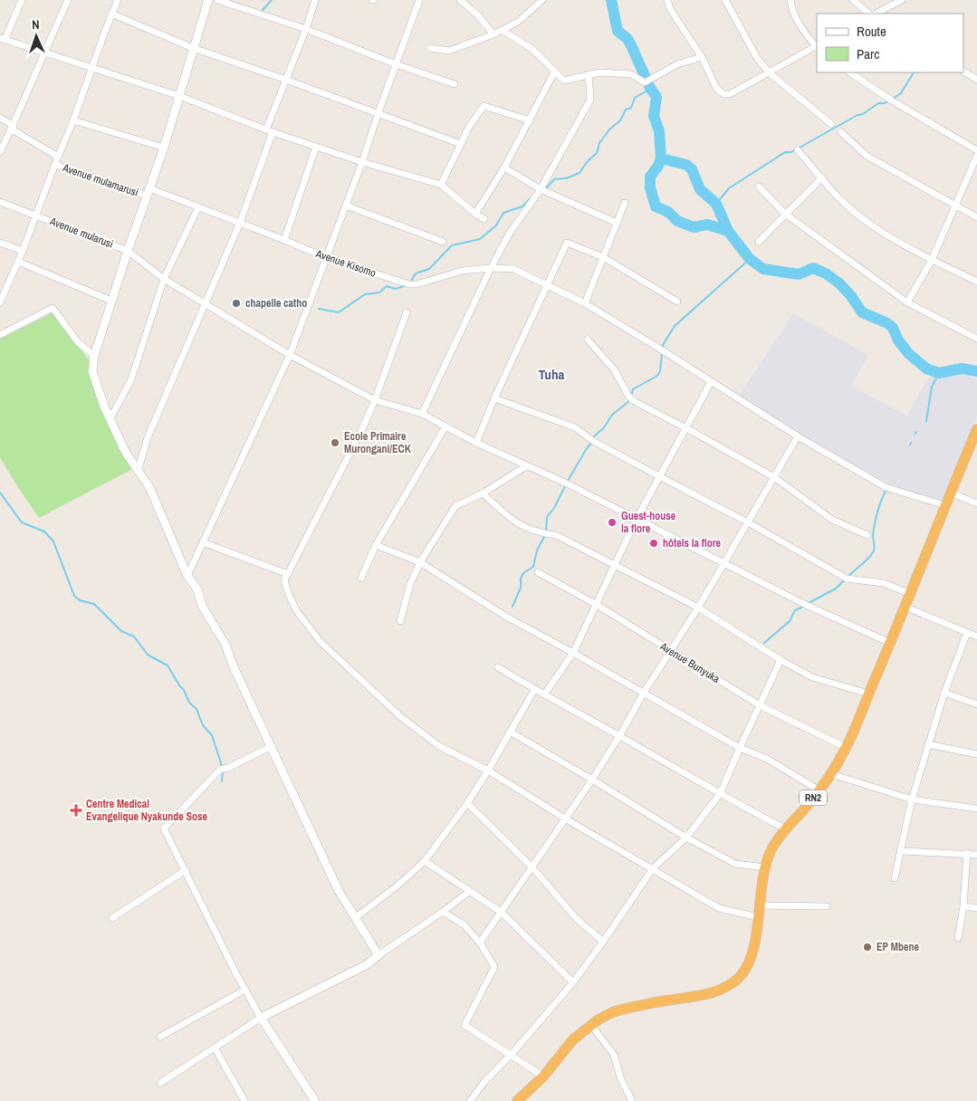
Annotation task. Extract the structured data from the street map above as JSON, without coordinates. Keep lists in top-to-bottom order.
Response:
{
  "streets": {
    "highway": ["RN2"],
    "street": [
      "Avenue mulamarusi",
      "Avenue mularusi",
      "Avenue Kisomo",
      "Avenue Bunyuka"
    ]
  },
  "crossings": [
    ["Avenue mulamarusi", "Avenue Kisomo"],
    ["Avenue mularusi", "RN2"],
    ["Avenue Kisomo", "RN2"],
    ["Avenue Bunyuka", "RN2"]
  ],
  "districts": ["Tuha"],
  "places": {
    "other": [
      "chapelle catho",
      "Ecole Primaire Murongani/ECK",
      "Guest-house la flore",
      "hôtels la flore",
      "EP Mbene"
    ],
    "health": ["Centre Medical Evangelique Nyakunde Sose"]
  },
  "legend": ["Route", "Parc"],
  "north": "top"
}
